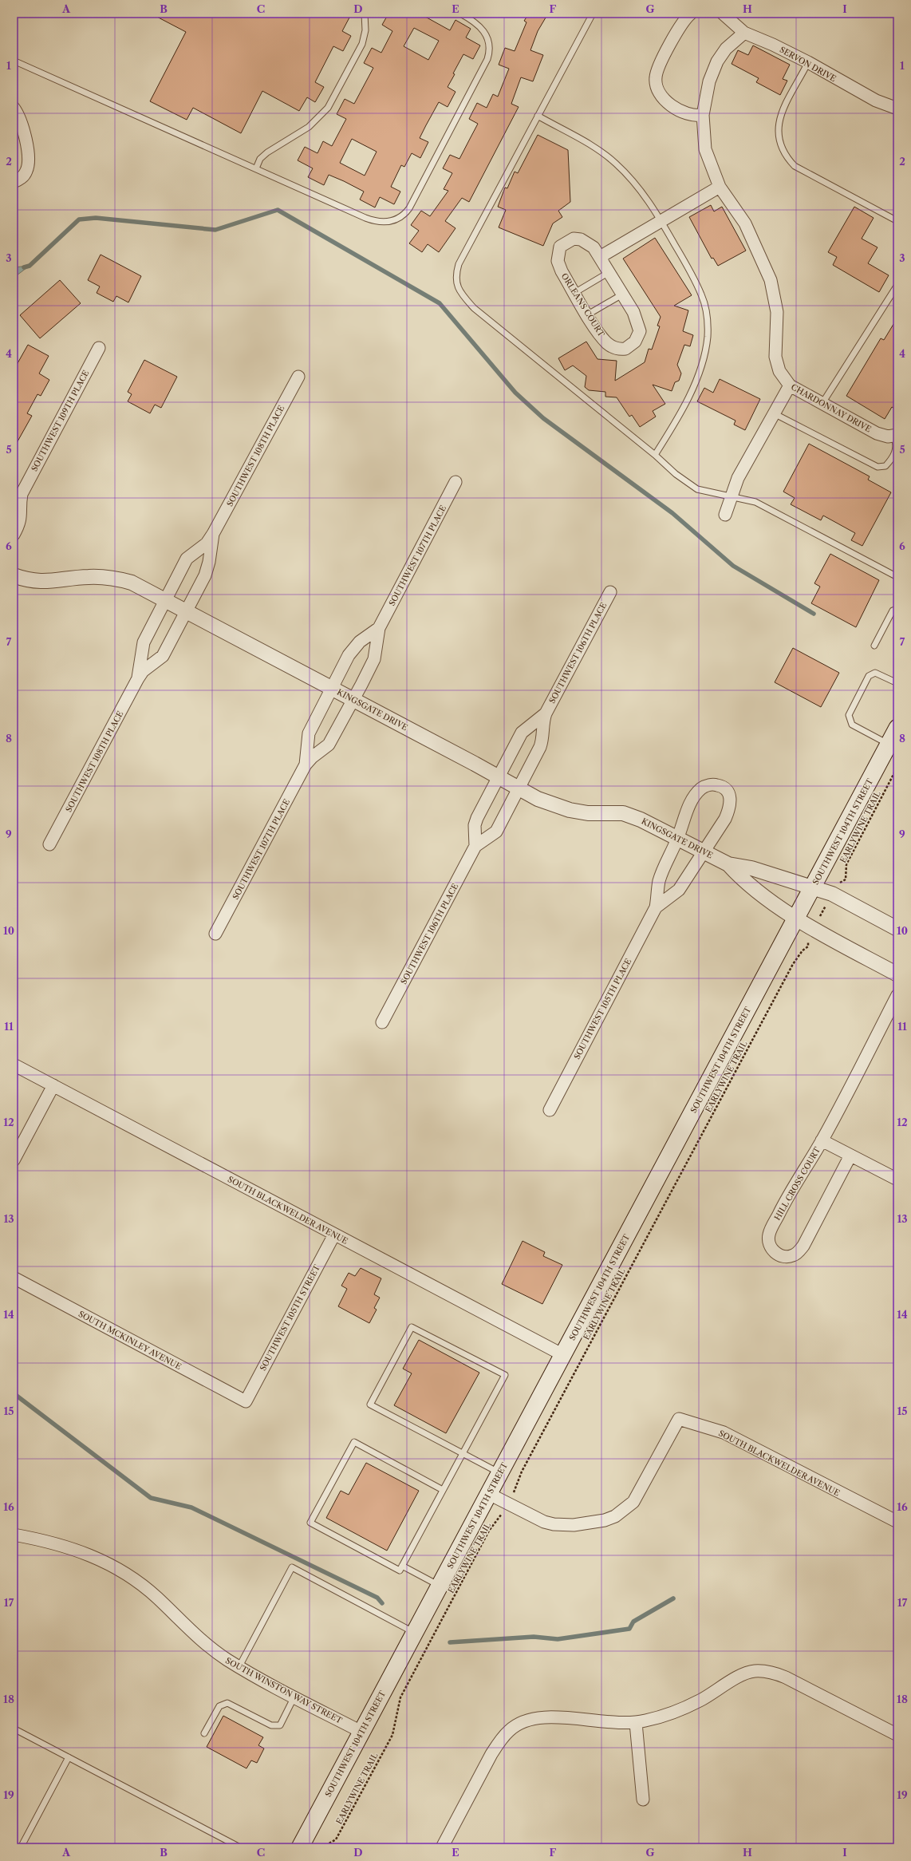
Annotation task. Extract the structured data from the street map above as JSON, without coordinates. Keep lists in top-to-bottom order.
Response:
{
  "streets": {
    "main road": ["SOUTHWEST 104TH STREET"],
    "street": [
      "SERVON DRIVE",
      "ORLEANS COURT",
      "CHARDONNAY DRIVE",
      "SOUTHWEST 109TH PLACE",
      "SOUTHWEST 108TH PLACE",
      "SOUTHWEST 107TH PLACE",
      "SOUTHWEST 106TH PLACE",
      "KINGSGATE DRIVE",
      "SOUTHWEST 105TH PLACE",
      "HILL CROSS COURT",
      "SOUTH BLACKWELDER AVENUE",
      "SOUTHWEST 105TH STREET",
      "SOUTH MCKINLEY AVENUE",
      "SOUTH WINSTON WAY STREET"
    ],
    "path": ["EARLYWINE TRAIL"]
  },
  "crossings": [
    ["SERVON DRIVE", "CHARDONNAY DRIVE"],
    ["SOUTHWEST 108TH PLACE", "KINGSGATE DRIVE"],
    ["SOUTHWEST 107TH PLACE", "KINGSGATE DRIVE"],
    ["SOUTHWEST 106TH PLACE", "KINGSGATE DRIVE"],
    ["KINGSGATE DRIVE", "EARLYWINE TRAIL"],
    ["KINGSGATE DRIVE", "SOUTHWEST 104TH STREET"],
    ["KINGSGATE DRIVE", "SOUTHWEST 105TH PLACE"],
    ["EARLYWINE TRAIL", "SOUTH BLACKWELDER AVENUE"],
    ["SOUTHWEST 104TH STREET", "SOUTH BLACKWELDER AVENUE"],
    ["SOUTHWEST 104TH STREET", "SOUTH WINSTON WAY STREET"],
    ["SOUTH BLACKWELDER AVENUE", "SOUTHWEST 105TH STREET"],
    ["SOUTHWEST 105TH STREET", "SOUTH MCKINLEY AVENUE"]
  ],
  "grid": {
    "columns": [
      "A",
      "B",
      "C",
      "D",
      "E",
      "F",
      "G",
      "H",
      "I"
    ],
    "rows": [
      "1",
      "2",
      "3",
      "4",
      "5",
      "6",
      "7",
      "8",
      "9",
      "10",
      "11",
      "12",
      "13",
      "14",
      "15",
      "16",
      "17",
      "18",
      "19"
    ]
  }
}
